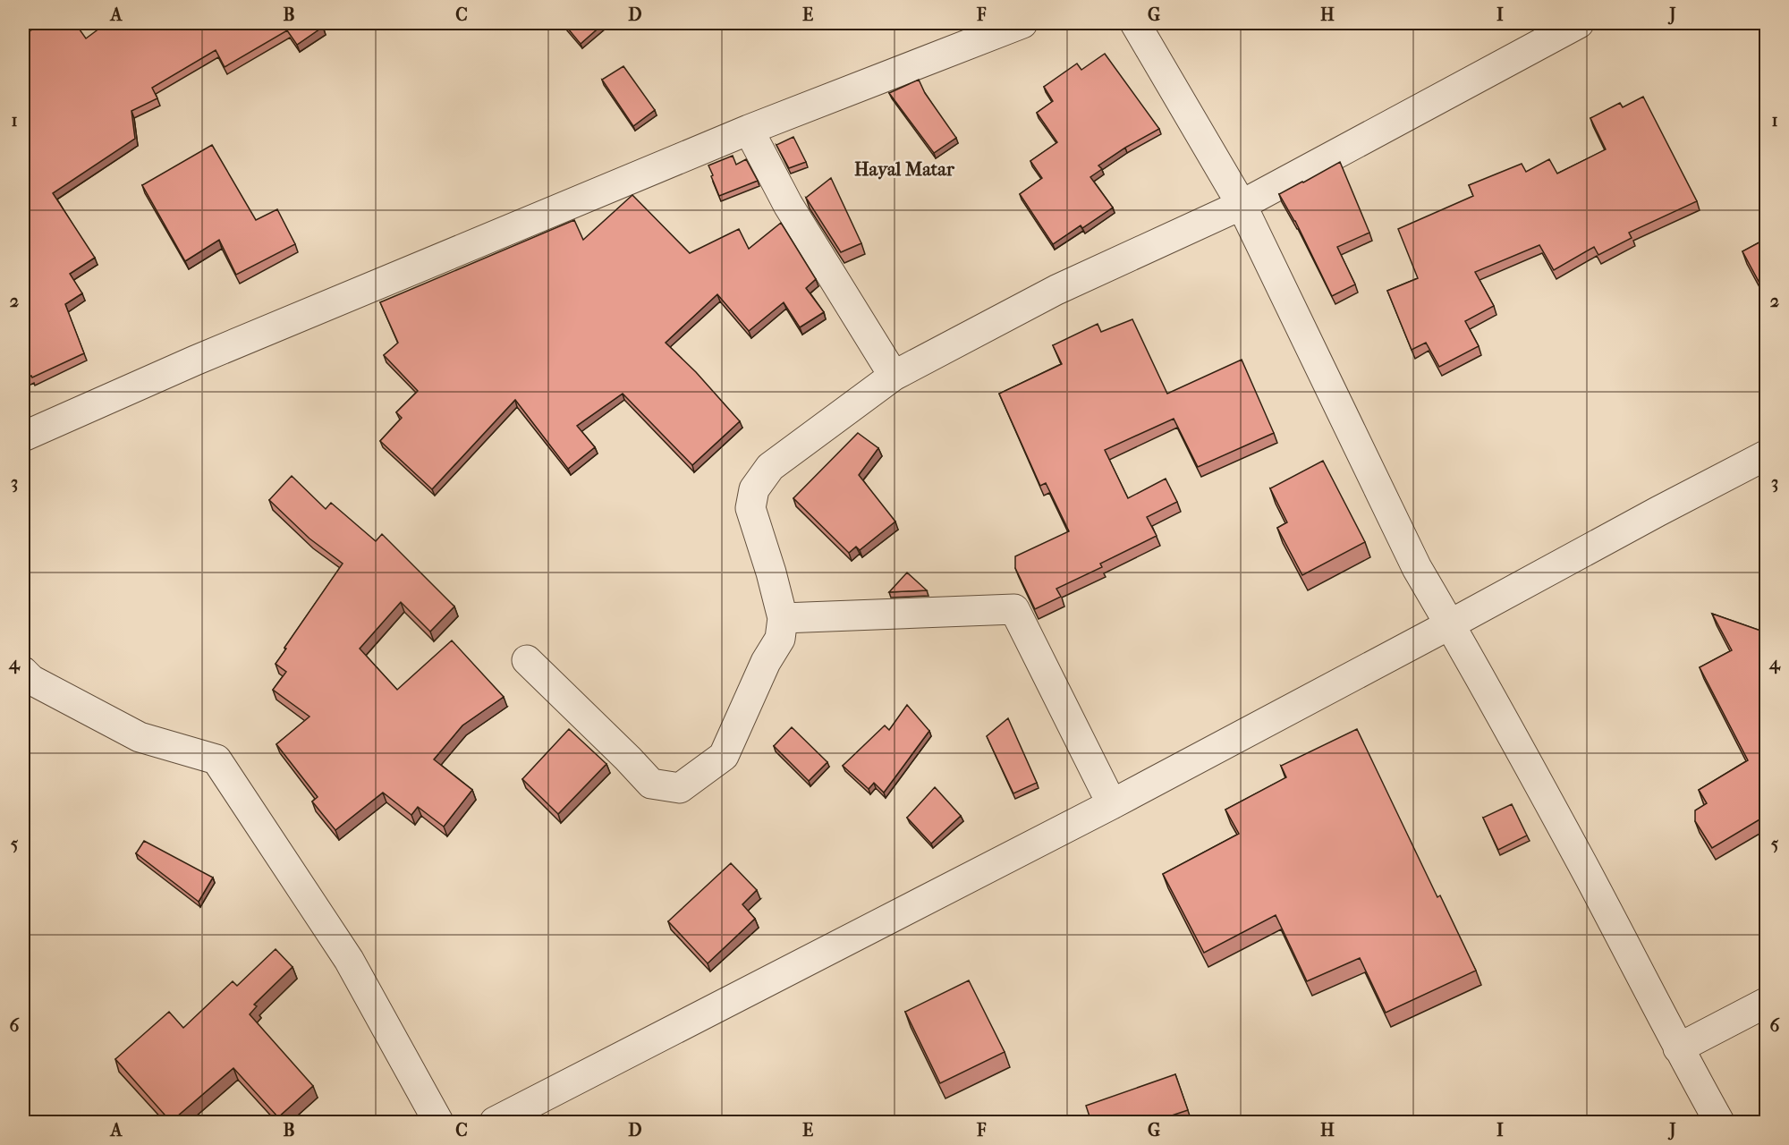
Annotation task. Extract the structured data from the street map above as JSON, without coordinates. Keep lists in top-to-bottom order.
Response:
{
  "districts": ["Hayal Matar"],
  "grid": {
    "columns": [
      "A",
      "B",
      "C",
      "D",
      "E",
      "F",
      "G",
      "H",
      "I",
      "J"
    ],
    "rows": [
      "1",
      "2",
      "3",
      "4",
      "5",
      "6"
    ]
  }
}
